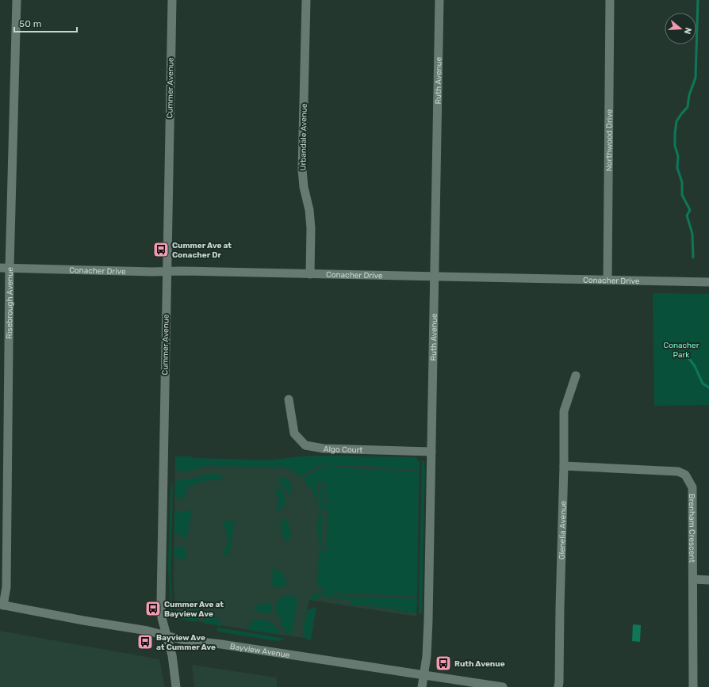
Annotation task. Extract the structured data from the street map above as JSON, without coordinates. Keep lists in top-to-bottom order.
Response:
{
  "streets": {
    "street": [
      "Ruth Avenue",
      "Cummer Avenue",
      "Urbandale Avenue",
      "Northwood Drive",
      "Conacher Drive",
      "Risebrough Avenue",
      "Algo Court",
      "Brenham Crescent",
      "Glenelia Avenue",
      "Bayview Avenue"
    ]
  },
  "crossings": [
    ["Ruth Avenue", "Conacher Drive"],
    ["Ruth Avenue", "Algo Court"],
    ["Ruth Avenue", "Bayview Avenue"],
    ["Cummer Avenue", "Conacher Drive"],
    ["Cummer Avenue", "Bayview Avenue"],
    ["Urbandale Avenue", "Conacher Drive"],
    ["Northwood Drive", "Conacher Drive"],
    ["Conacher Drive", "Risebrough Avenue"],
    ["Risebrough Avenue", "Bayview Avenue"],
    ["Brenham Crescent", "Glenelia Avenue"]
  ],
  "parks": ["Conacher Park"],
  "places": {
    "bus stop": [
      "Cummer Ave at Conacher Dr",
      "Cummer Ave at Bayview Ave",
      "Bayview Ave at Cummer Ave",
      "Ruth Avenue"
    ]
  },
  "scale_bar": "50 m",
  "north": "right"
}
